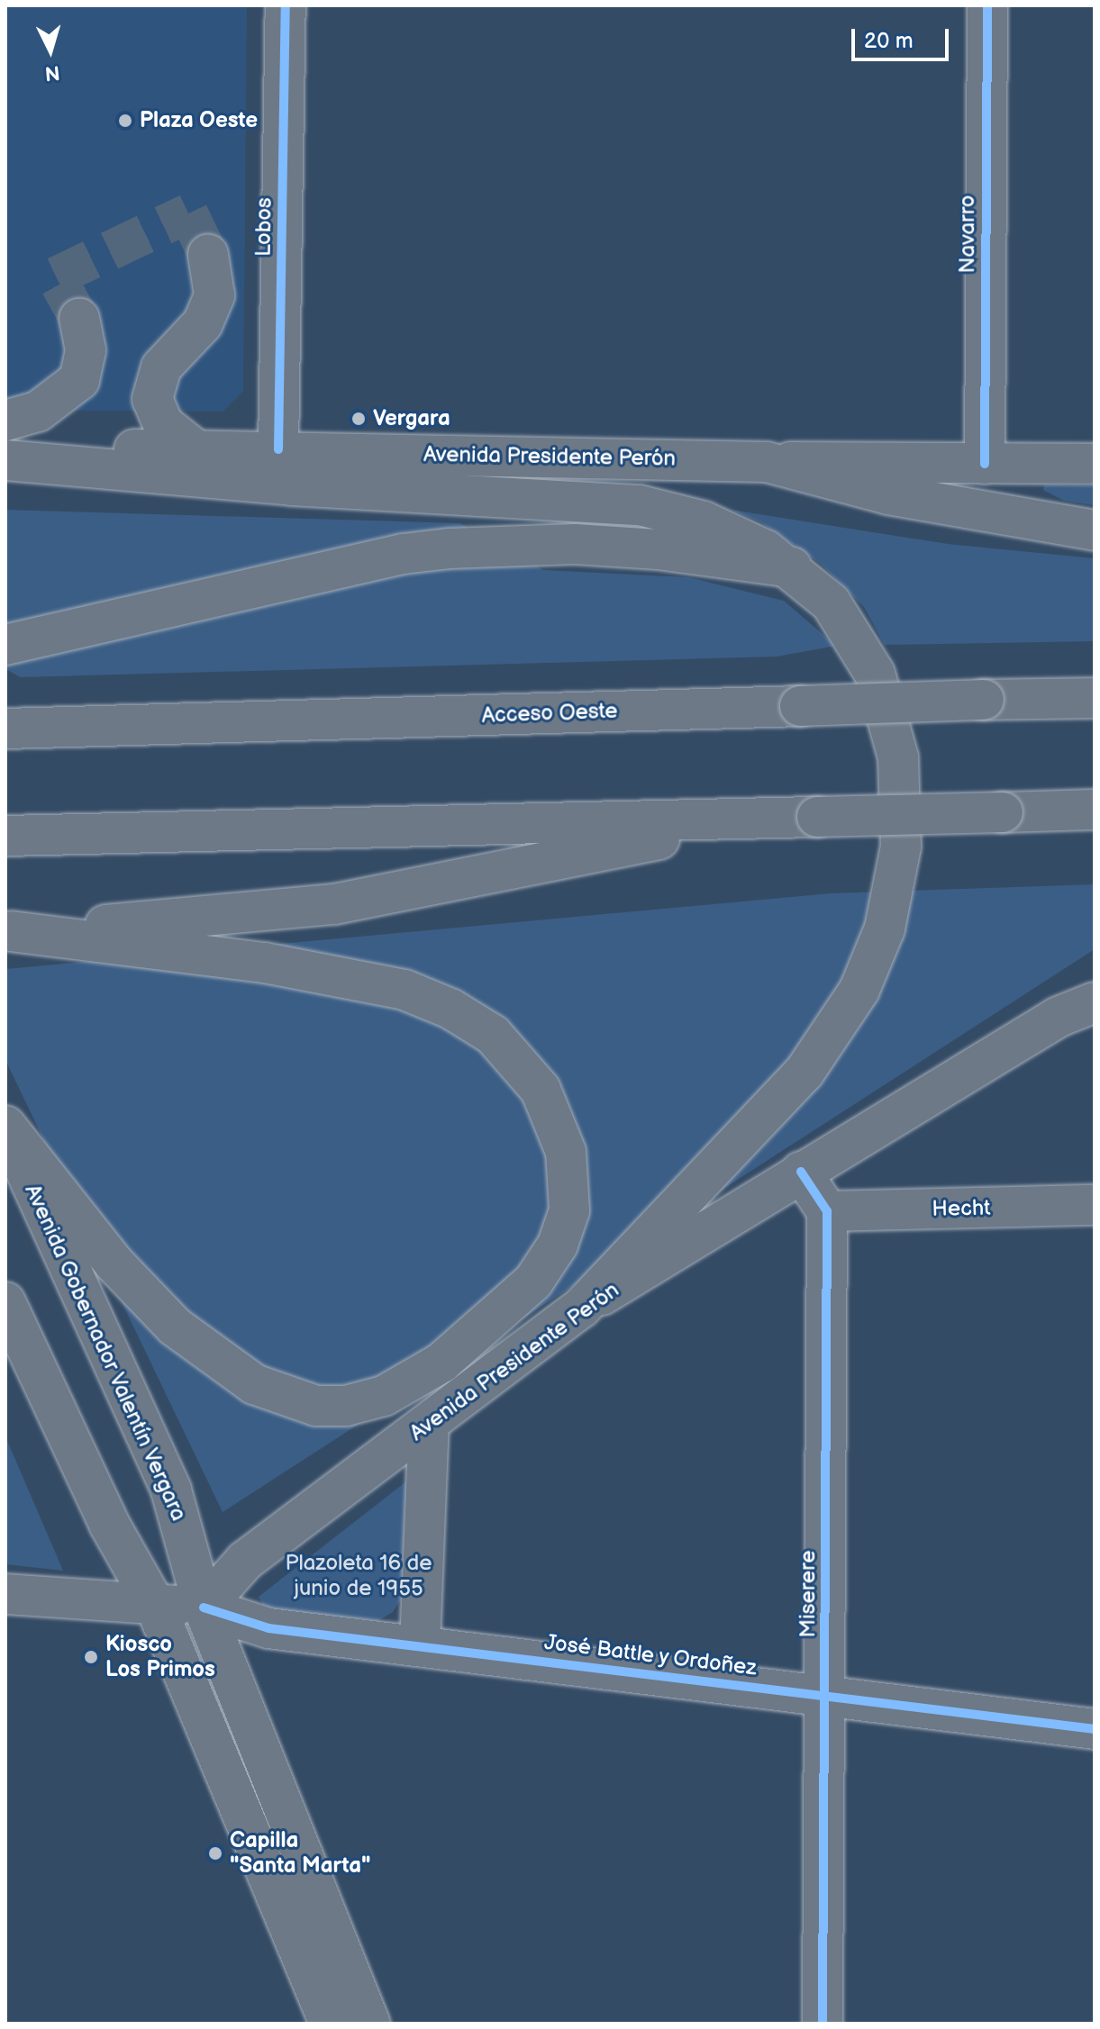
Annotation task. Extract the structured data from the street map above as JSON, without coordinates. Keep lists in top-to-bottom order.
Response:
{
  "streets": {
    "main road": [
      "Lobos",
      "Navarro",
      "Avenida Presidente Perón",
      "Acceso Oeste",
      "Hecht",
      "Avenida Gobernador Valentín Vergara",
      "Miserere",
      "José Battle y Ordoñez"
    ]
  },
  "crossings": [
    ["Lobos", "Avenida Presidente Perón"],
    ["Navarro", "Avenida Presidente Perón"],
    ["Avenida Presidente Perón", "Avenida Gobernador Valentín Vergara"],
    ["Avenida Presidente Perón", "José Battle y Ordoñez"],
    ["Hecht", "Miserere"],
    ["Avenida Gobernador Valentín Vergara", "José Battle y Ordoñez"],
    ["Miserere", "José Battle y Ordoñez"]
  ],
  "parks": ["Plazoleta 16 de junio de 1955"],
  "places": [
    "Plaza Oeste",
    "Vergara",
    "Kiosco Los Primos",
    "Capilla \"Santa Marta\""
  ],
  "scale_bar": "20 m",
  "north": "bottom"
}
